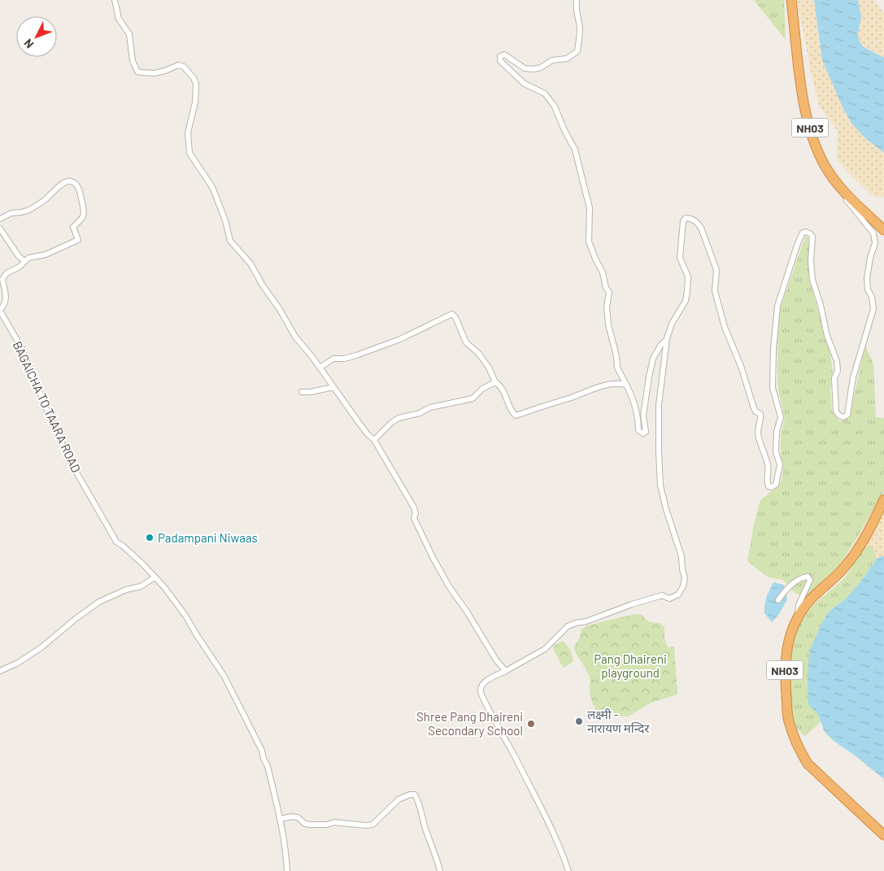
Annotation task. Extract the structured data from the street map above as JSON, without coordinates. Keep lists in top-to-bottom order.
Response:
{
  "streets": {
    "highway": ["NH03"],
    "street": ["BAGAICHA TO TAARA ROAD"]
  },
  "parks": ["Pang Dhaireni playground"],
  "places": ["Padampani Niwaas", "लक्ष्मी - नारायण मन्दिर", "Shree Pang Dhaireni Secondary School"],
  "north": "bottom left"
}
